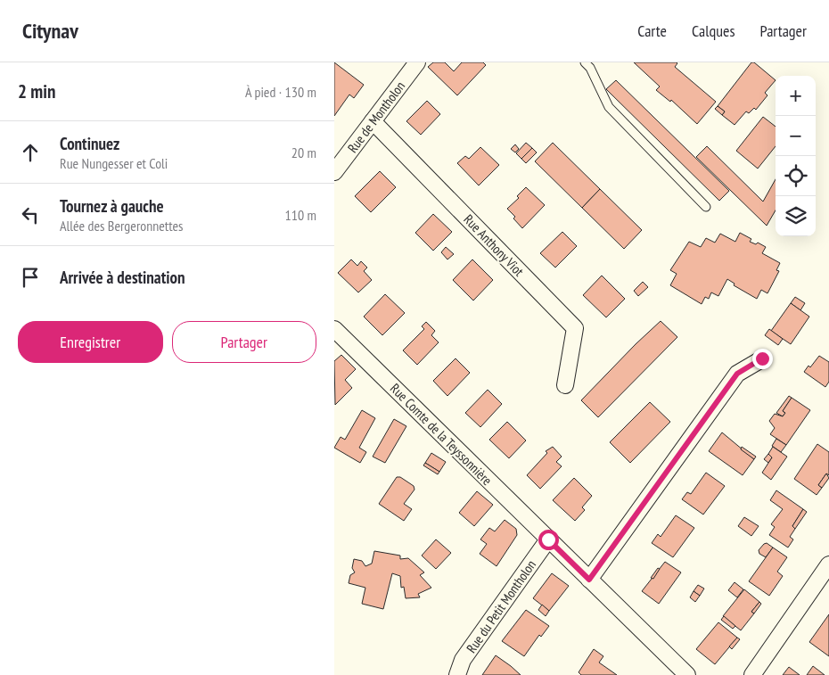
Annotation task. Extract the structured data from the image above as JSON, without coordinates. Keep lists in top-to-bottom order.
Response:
{
  "streets": {
    "street": [
      "Rue de Montholon",
      "Rue Anthony Viot",
      "Rue Comte de la Teyssonnière",
      "Rue du Petit Montholon"
    ]
  },
  "crossings": [
    ["Rue de Montholon", "Rue Anthony Viot"],
    ["Rue Comte de la Teyssonnière", "Rue du Petit Montholon"]
  ],
  "page": {
    "header": "Citynav",
    "nav": ["Carte", "Calques", "Partager"],
    "heading": ["2 min", "À pied · 130 m"],
    "map_buttons": ["+", "−"],
    "list": [
      ["Continuez", "Rue Nungesser et Coli", "20 m"],
      ["Tournez à gauche", "Allée des Bergeronnettes", "110 m"],
      "Arrivée à destination"
    ],
    "buttons": ["Enregistrer", "Partager"]
  }
}
